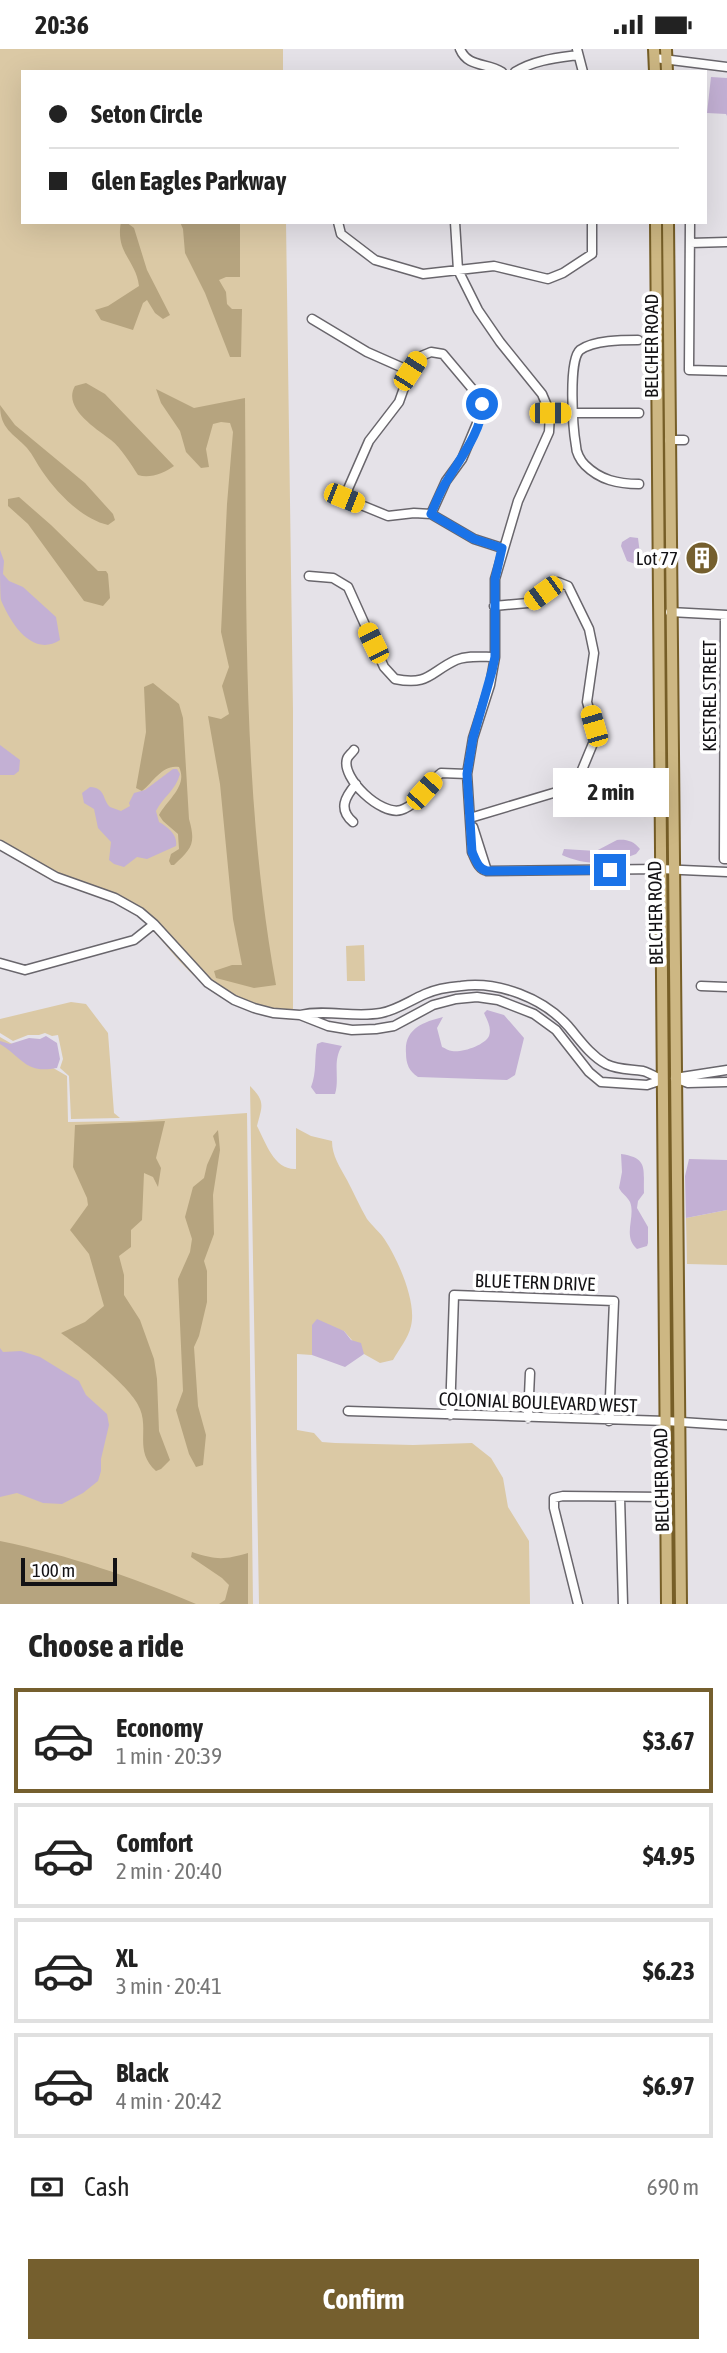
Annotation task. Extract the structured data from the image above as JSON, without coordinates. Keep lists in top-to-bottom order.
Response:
{
  "streets": {
    "main road": ["BELCHER ROAD"],
    "street": ["KESTREL STREET", "BLUE TERN DRIVE", "COLONIAL BOULEVARD WEST"]
  },
  "crossings": [
    ["BELCHER ROAD", "COLONIAL BOULEVARD WEST"],
    ["BLUE TERN DRIVE", "COLONIAL BOULEVARD WEST"]
  ],
  "places": {
    "building": ["Lot 77"]
  },
  "scale_bar": "100 m",
  "page": {
    "status": "20:36",
    "banner": ["Seton Circle", "Glen Eagles Parkway"],
    "bubble": "2 min",
    "scale": "100 m",
    "heading": "Choose a ride",
    "list": [
      {
        "name": "Economy",
        "note": "1 min · 20:39",
        "value": "$3.67"
      },
      {
        "name": "Comfort",
        "note": "2 min · 20:40",
        "value": "$4.95"
      },
      {
        "name": "XL",
        "note": "3 min · 20:41",
        "value": "$6.23"
      },
      {
        "name": "Black",
        "note": "4 min · 20:42",
        "value": "$6.97"
      }
    ],
    "pay": ["Cash", "690 m"],
    "buttons": "Confirm"
  }
}
